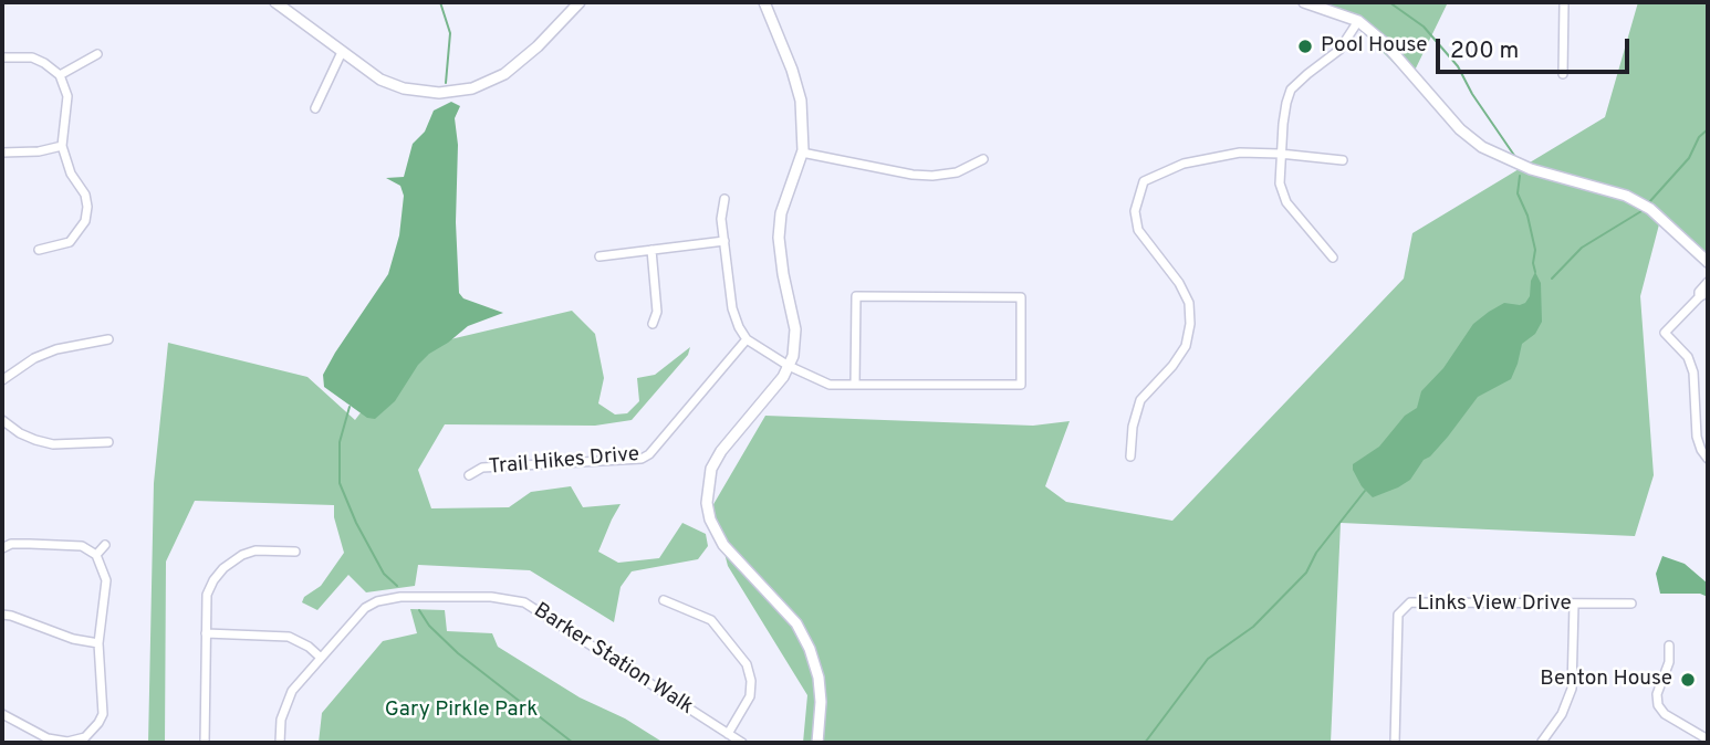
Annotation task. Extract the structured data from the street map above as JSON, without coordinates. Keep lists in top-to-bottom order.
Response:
{
  "streets": {
    "street": ["Trail Hikes Drive", "Links View Drive", "Barker Station Walk"]
  },
  "parks": ["Gary Pirkle Park"],
  "places": ["Pool House", "Benton House"],
  "scale_bar": "200 m"
}
